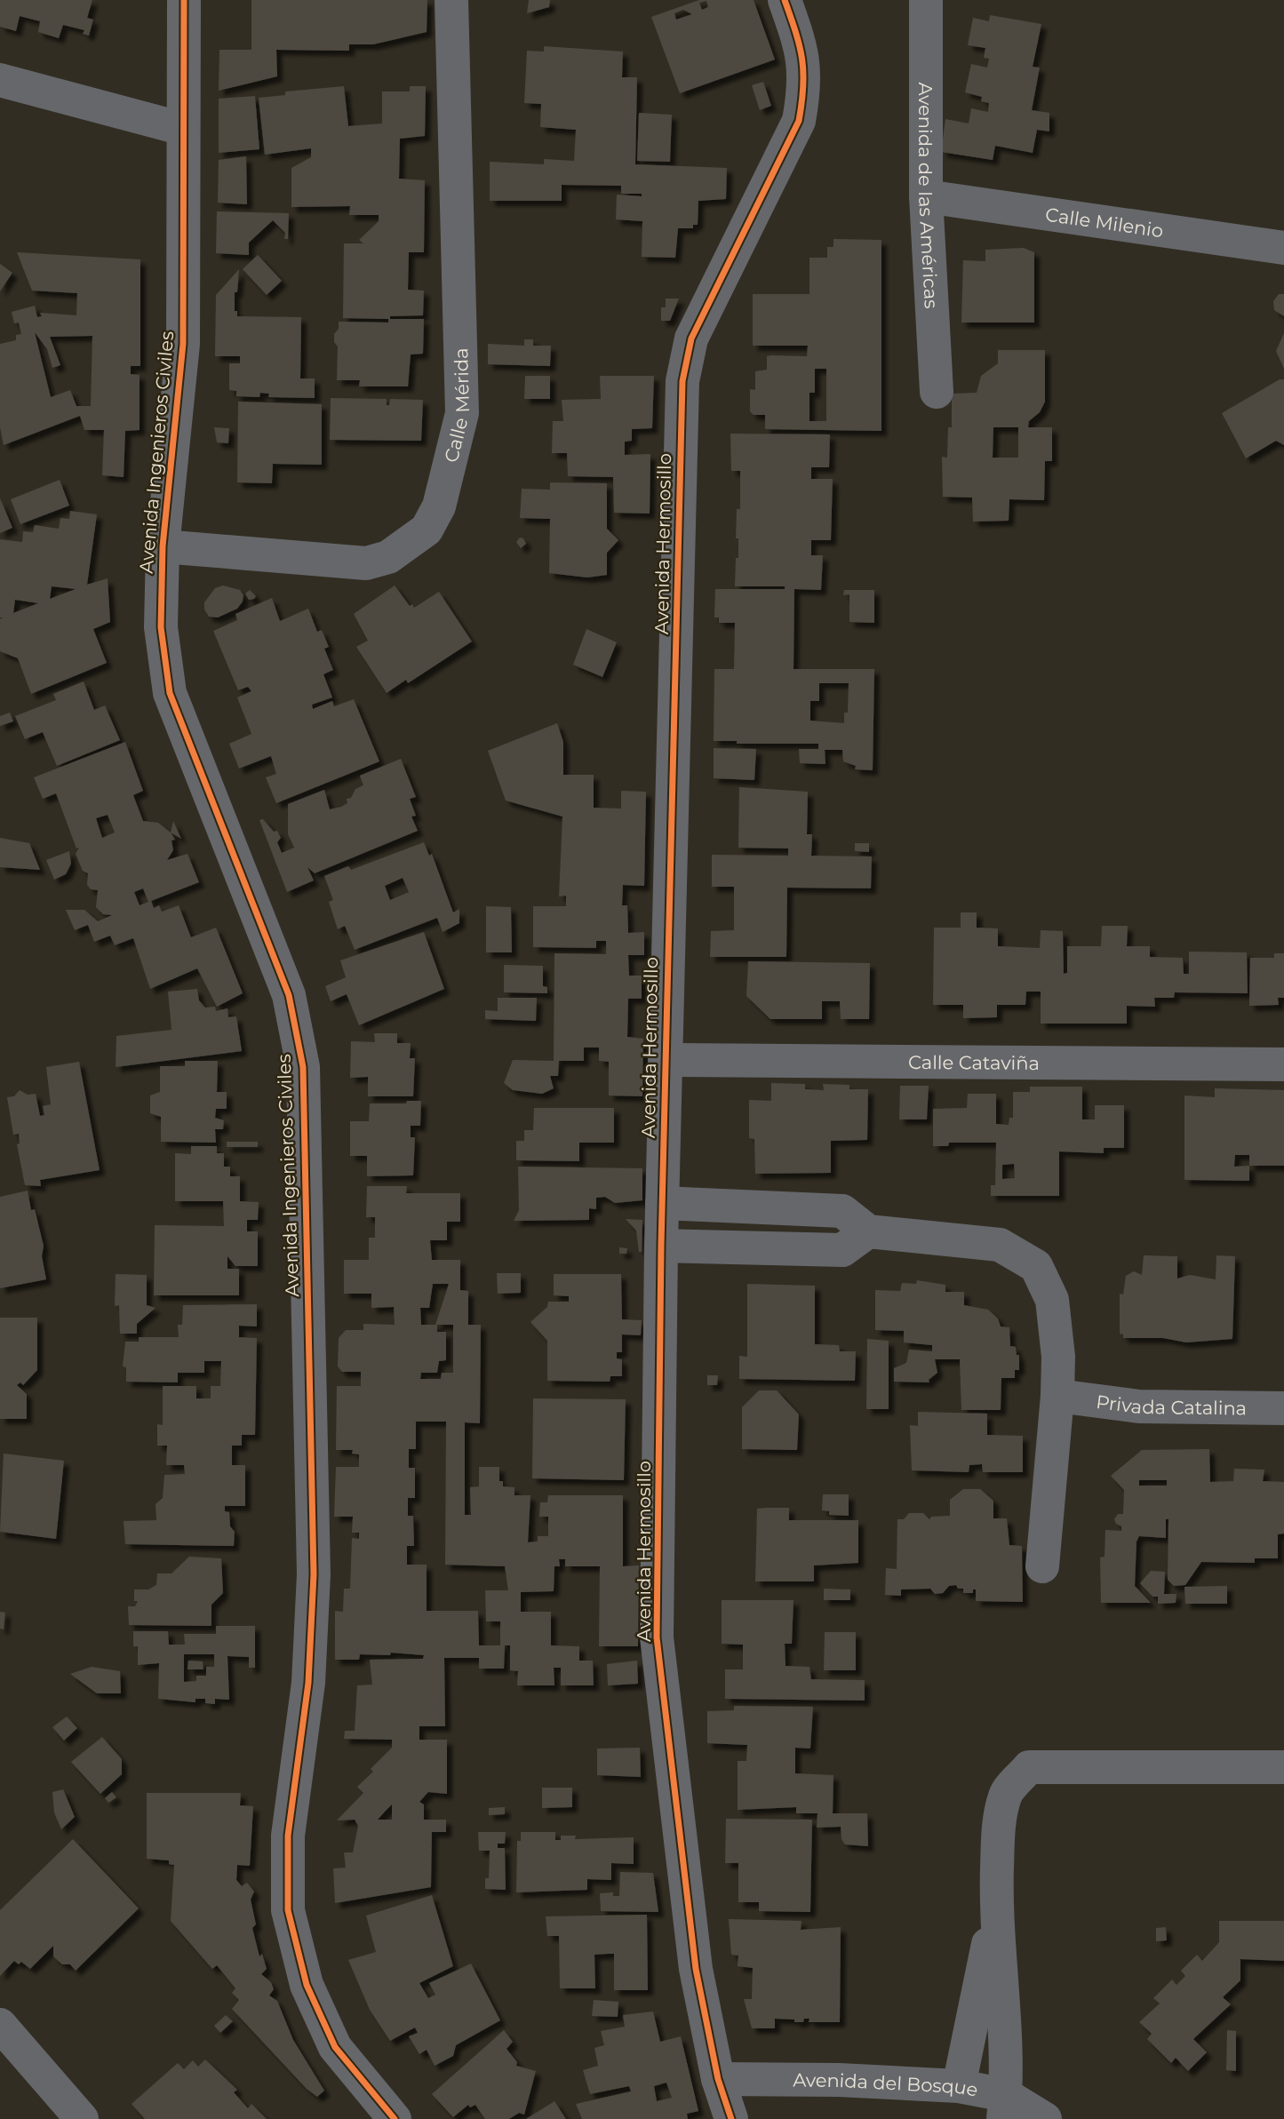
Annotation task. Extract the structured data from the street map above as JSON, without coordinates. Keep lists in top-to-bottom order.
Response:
{
  "streets": {
    "street": [
      "Avenida de las Américas",
      "Calle Milenio",
      "Calle Mérida",
      "Avenida Ingenieros Civiles",
      "Avenida Hermosillo",
      "Calle Cataviña",
      "Privada Catalina",
      "Avenida del Bosque"
    ]
  },
  "crossings": [
    ["Avenida de las Américas", "Calle Milenio"],
    ["Calle Mérida", "Avenida Ingenieros Civiles"],
    ["Avenida Hermosillo", "Calle Cataviña"],
    ["Avenida Hermosillo", "Avenida del Bosque"]
  ]
}
